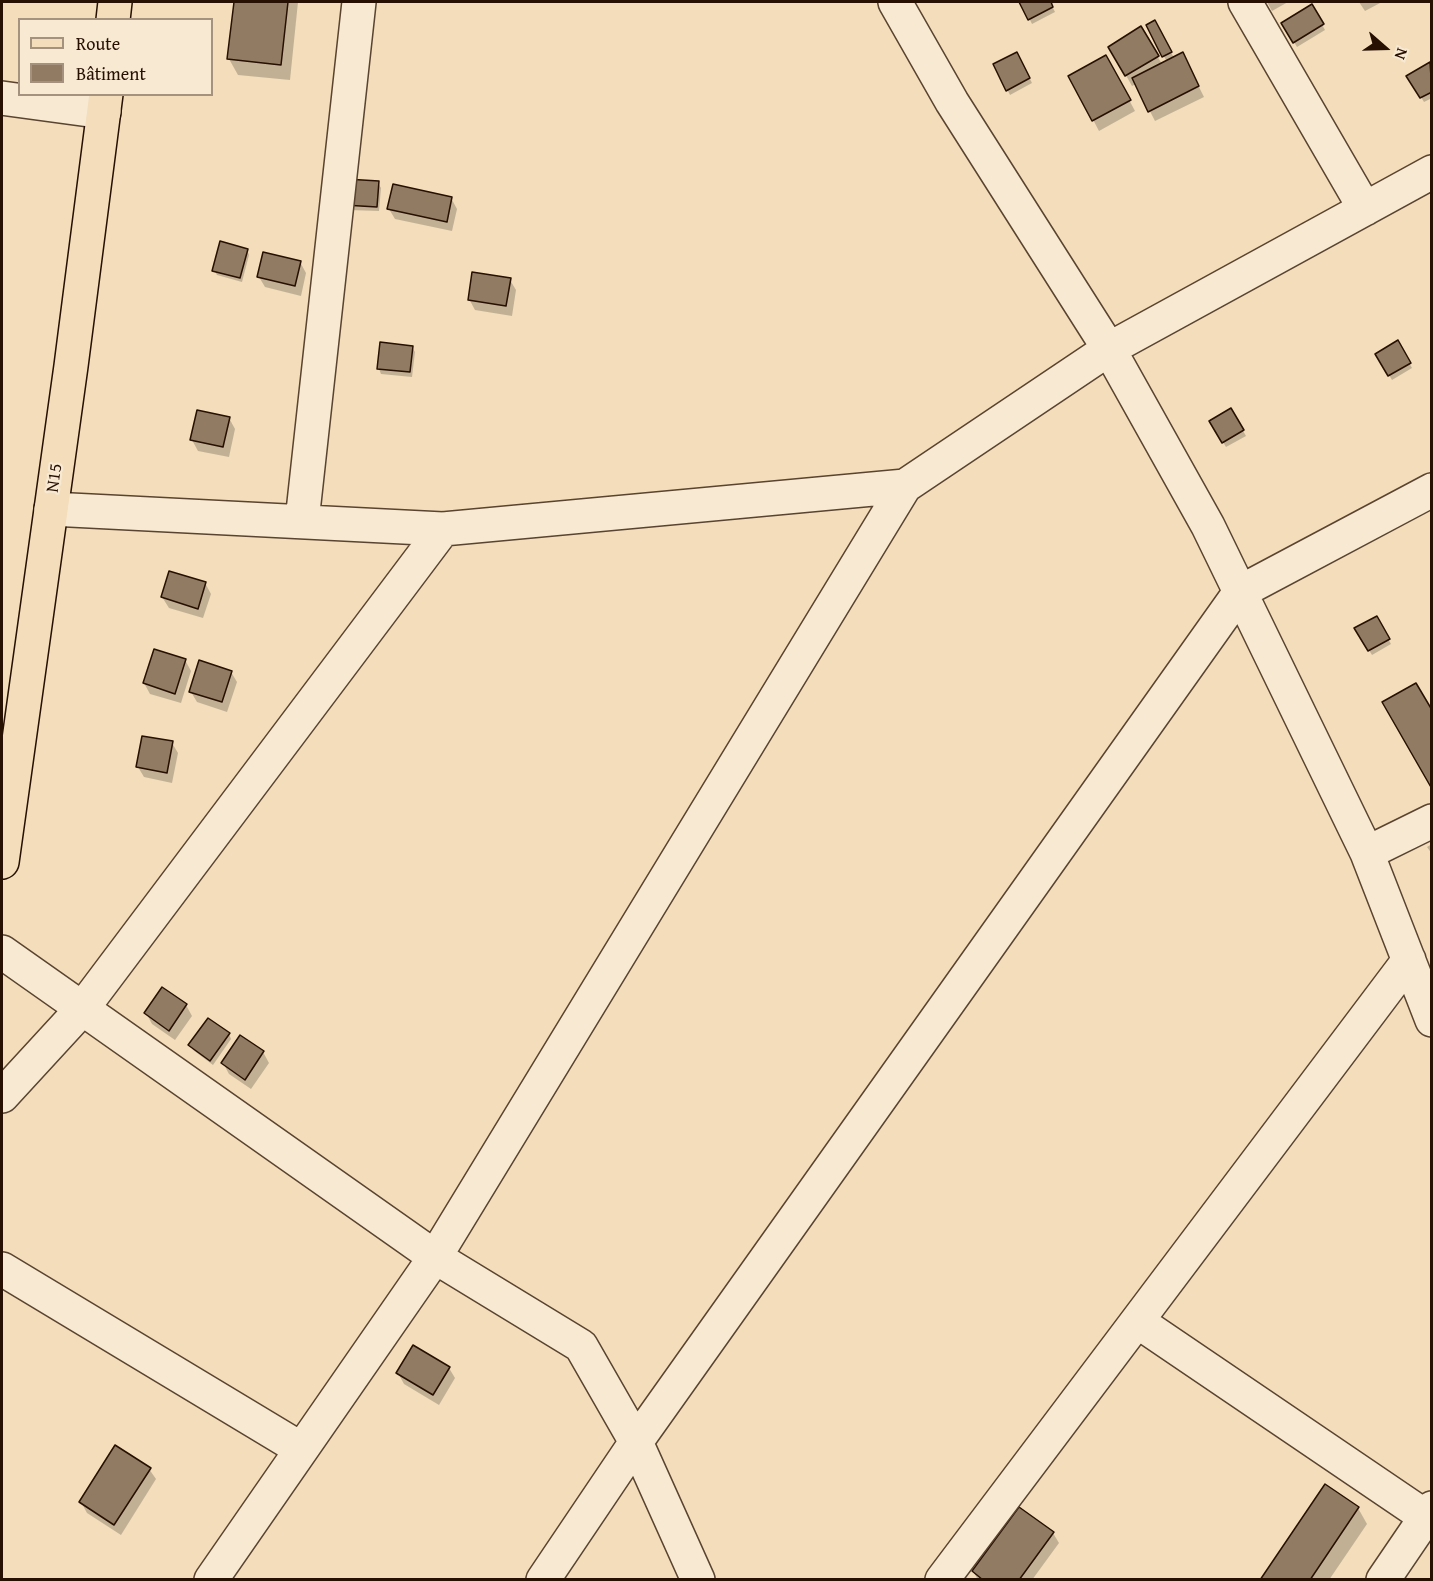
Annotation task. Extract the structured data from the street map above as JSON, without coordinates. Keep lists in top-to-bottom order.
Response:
{
  "streets": {
    "main road": ["N15"]
  },
  "legend": ["Route", "Bâtiment"],
  "north": "right"
}
